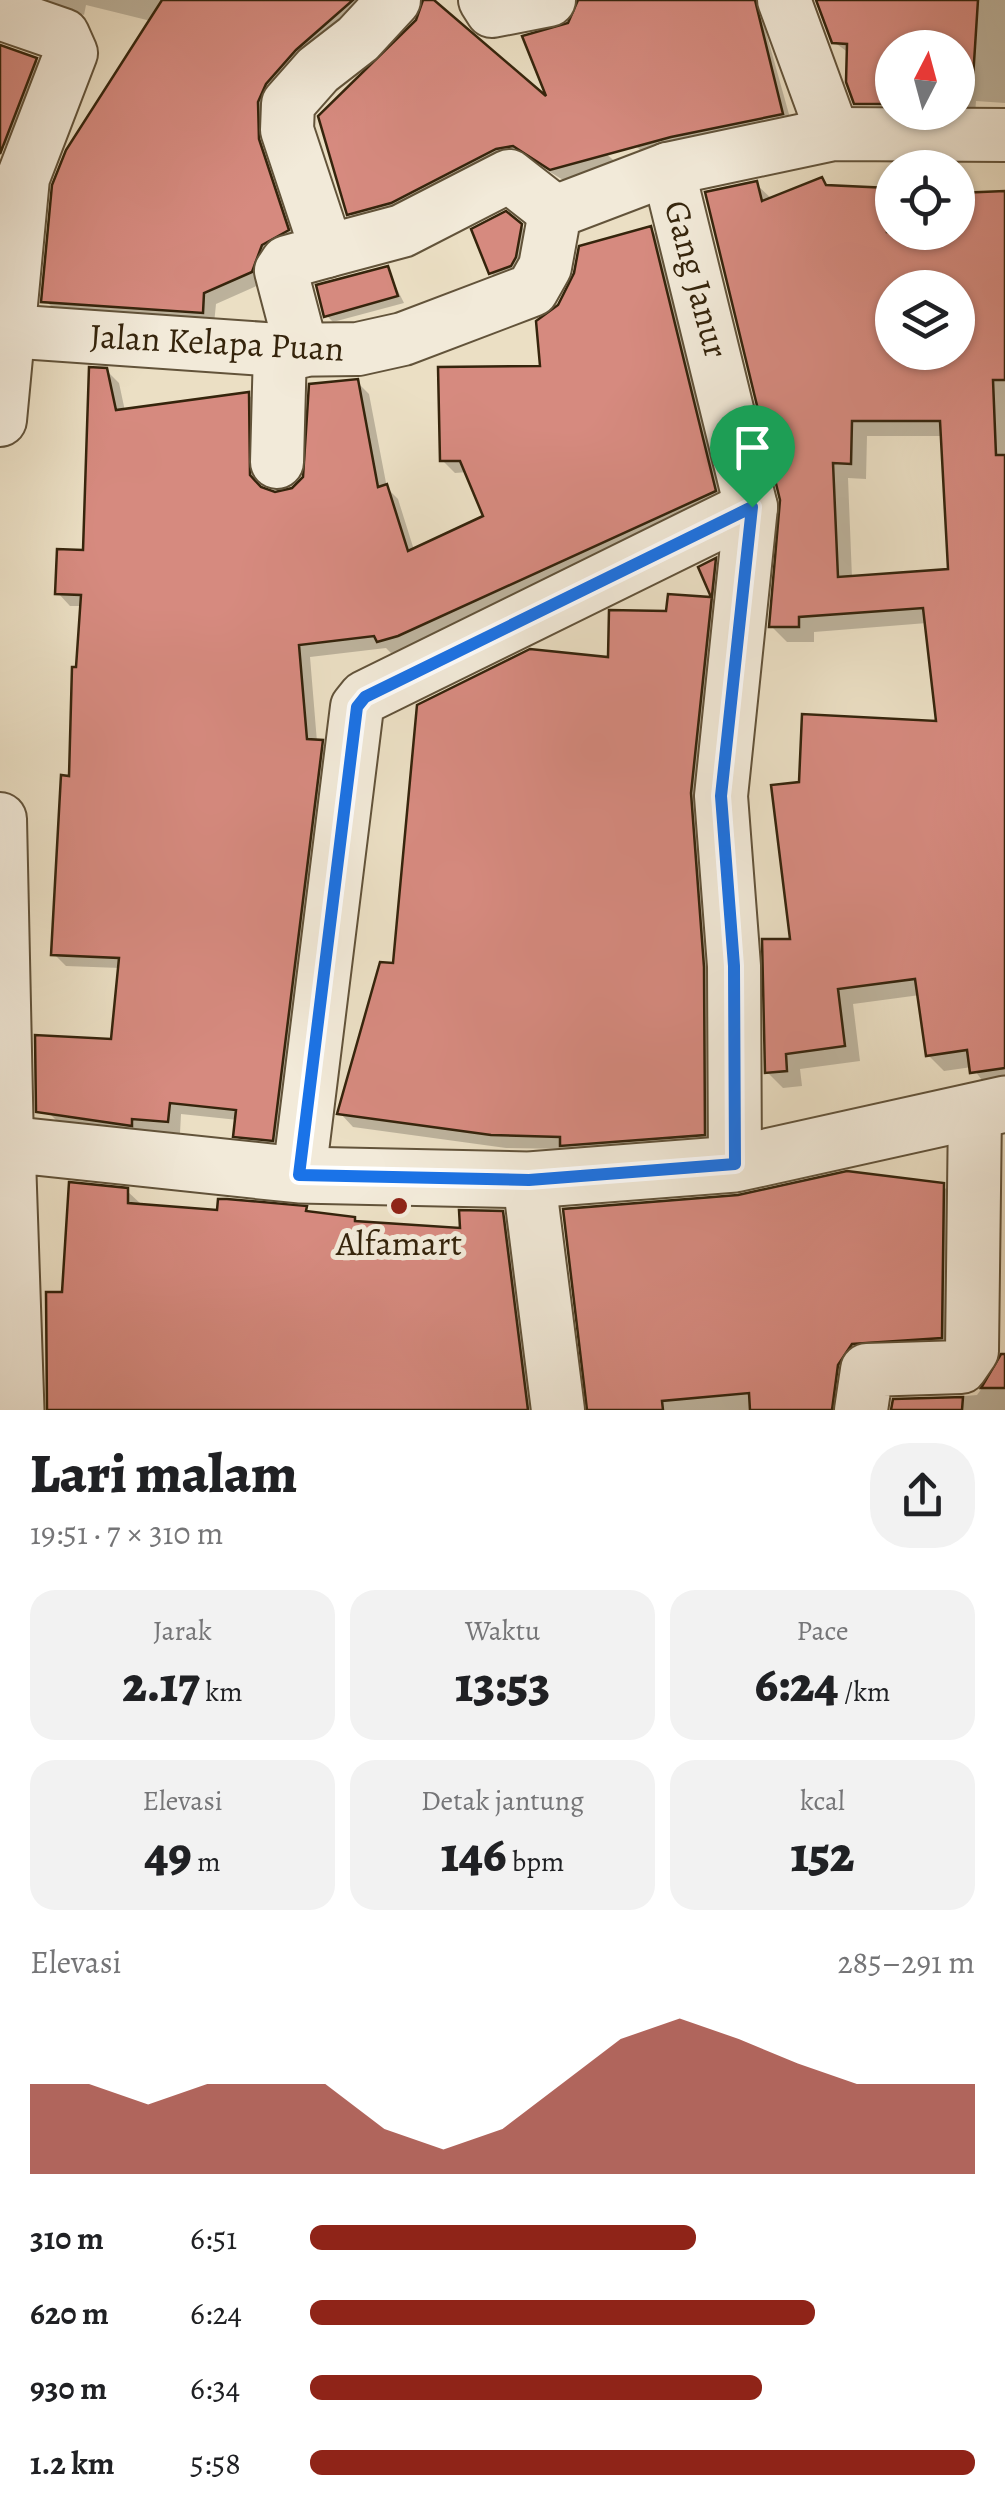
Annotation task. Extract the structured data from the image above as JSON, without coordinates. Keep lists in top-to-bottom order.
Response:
{
  "streets": {
    "street": ["Gang Janur", "Jalan Kelapa Puan"]
  },
  "places": ["Alfamart"],
  "north": "top",
  "page": {
    "heading": ["Lari malam", "19:51 · 7 × 310 m"],
    "stats": [
      ["Jarak", "2.17 km"],
      ["Waktu", "13:53"],
      ["Pace", "6:24 /km"],
      ["Elevasi", "49 m"],
      ["Detak jantung", "146 bpm"],
      ["kcal", "152"]
    ],
    "chart": ["Elevasi", "285–291 m"],
    "list": [
      {
        "name": "310 m",
        "note": "6:51"
      },
      {
        "name": "620 m",
        "note": "6:24"
      },
      {
        "name": "930 m",
        "note": "6:34"
      },
      {
        "name": "1.2 km",
        "note": "5:58"
      }
    ]
  }
}
